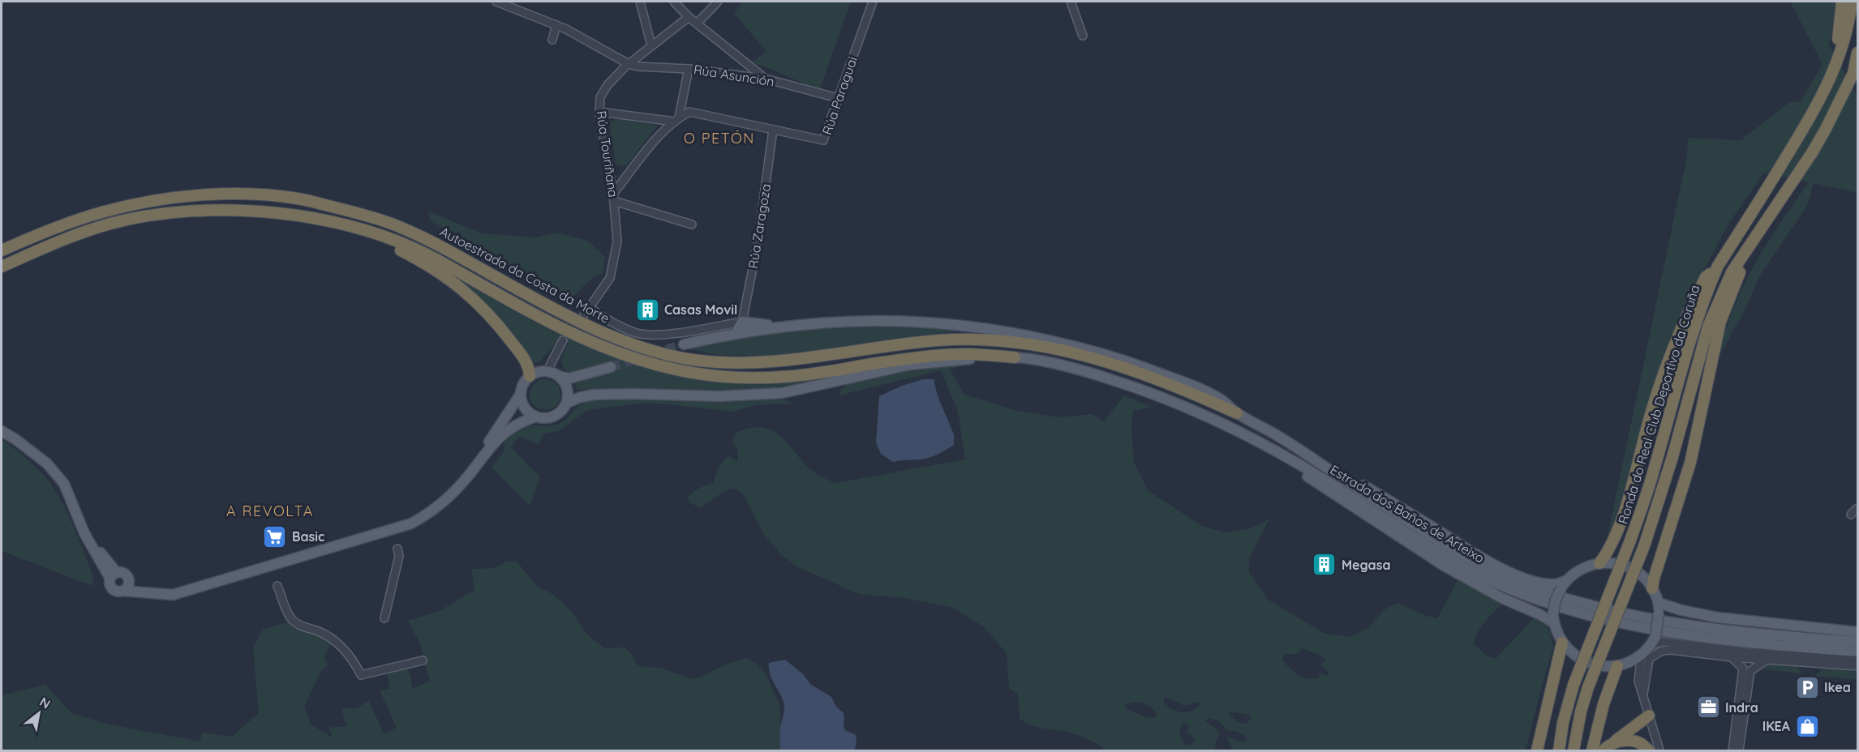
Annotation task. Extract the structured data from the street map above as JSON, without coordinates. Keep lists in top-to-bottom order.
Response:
{
  "streets": {
    "highway": ["Autoestrada da Costa da Morte", "Ronda do Real Club Deportivo da Coruña"],
    "main road": ["Estrada dos Baños de Arteixo"],
    "street": [
      "Rúa Asunción",
      "Rúa Paraguai",
      "Rúa Touriñana",
      "Rúa Zaragoza"
    ]
  },
  "crossings": [
    ["Rúa Asunción", "Rúa Paraguai"],
    ["Rúa Asunción", "Rúa Touriñana"],
    ["Rúa Paraguai", "Rúa Touriñana"],
    ["Rúa Paraguai", "Rúa Zaragoza"],
    ["Autoestrada da Costa da Morte", "Estrada dos Baños de Arteixo"]
  ],
  "districts": ["O PETÓN", "A REVOLTA"],
  "places": {
    "building": ["Casas Movil", "Megasa"],
    "supermarket": ["Basic"],
    "parking": ["Ikea"],
    "office": ["Indra"],
    "shop": ["IKEA"]
  },
  "north": "top right"
}
